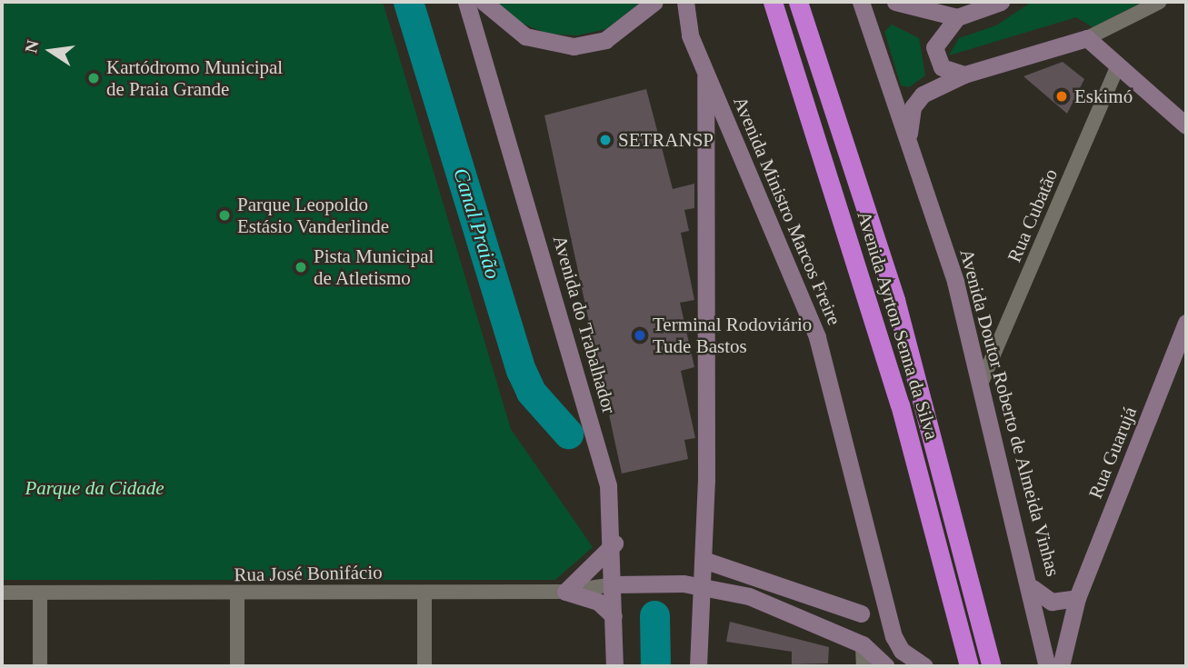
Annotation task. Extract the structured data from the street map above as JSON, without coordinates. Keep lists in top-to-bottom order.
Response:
{
  "streets": {
    "highway": ["Avenida Ayrton Senna da Silva"],
    "main road": [
      "Avenida Ministro Marcos Freire",
      "Avenida do Trabalhador",
      "Avenida Doutor Roberto de Almeida Vinhas",
      "Rua Guarujá"
    ],
    "street": ["Rua Cubatão", "Rua José Bonifácio"]
  },
  "crossings": [
    ["Rua Cubatão", "Avenida Doutor Roberto de Almeida Vinhas"],
    ["Avenida do Trabalhador", "Rua José Bonifácio"],
    ["Avenida Doutor Roberto de Almeida Vinhas", "Rua Guarujá"]
  ],
  "water": ["Canal Praião"],
  "parks": ["Parque da Cidade"],
  "places": [
    "Kartódromo Municipal de Praia Grande",
    "Eskimó",
    "SETRANSP",
    "Parque Leopoldo Estásio Vanderlinde",
    "Pista Municipal de Atletismo",
    "Terminal Rodoviário Tude Bastos"
  ],
  "north": "left"
}
